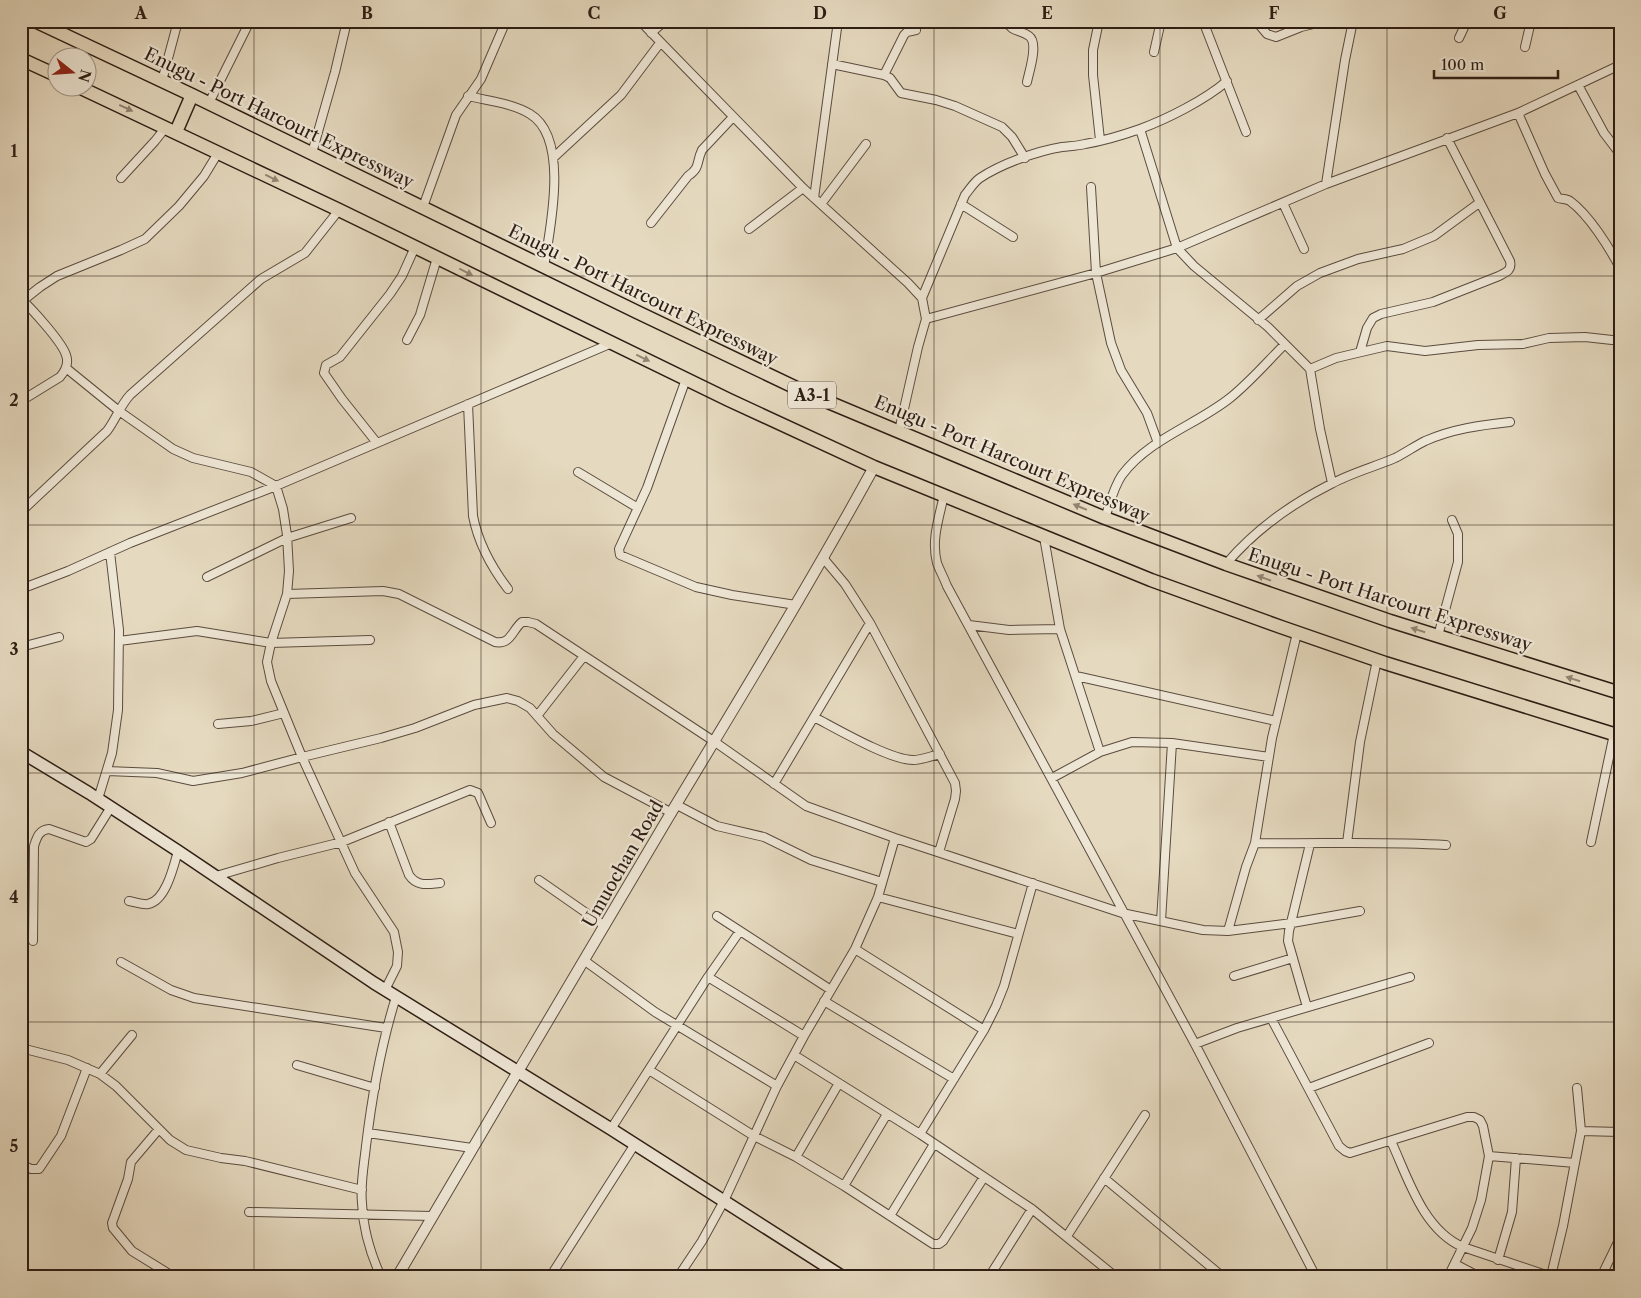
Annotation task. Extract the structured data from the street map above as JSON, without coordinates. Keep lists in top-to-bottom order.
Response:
{
  "streets": {
    "highway": ["Enugu - Port Harcourt Expressway", "A3-1"],
    "street": ["Umuochan Road"]
  },
  "crossings": [
    ["A3-1", "Umuochan Road"]
  ],
  "scale_bar": "100 m",
  "north": "right",
  "grid": {
    "columns": [
      "A",
      "B",
      "C",
      "D",
      "E",
      "F",
      "G"
    ],
    "rows": [
      "1",
      "2",
      "3",
      "4",
      "5"
    ]
  }
}
